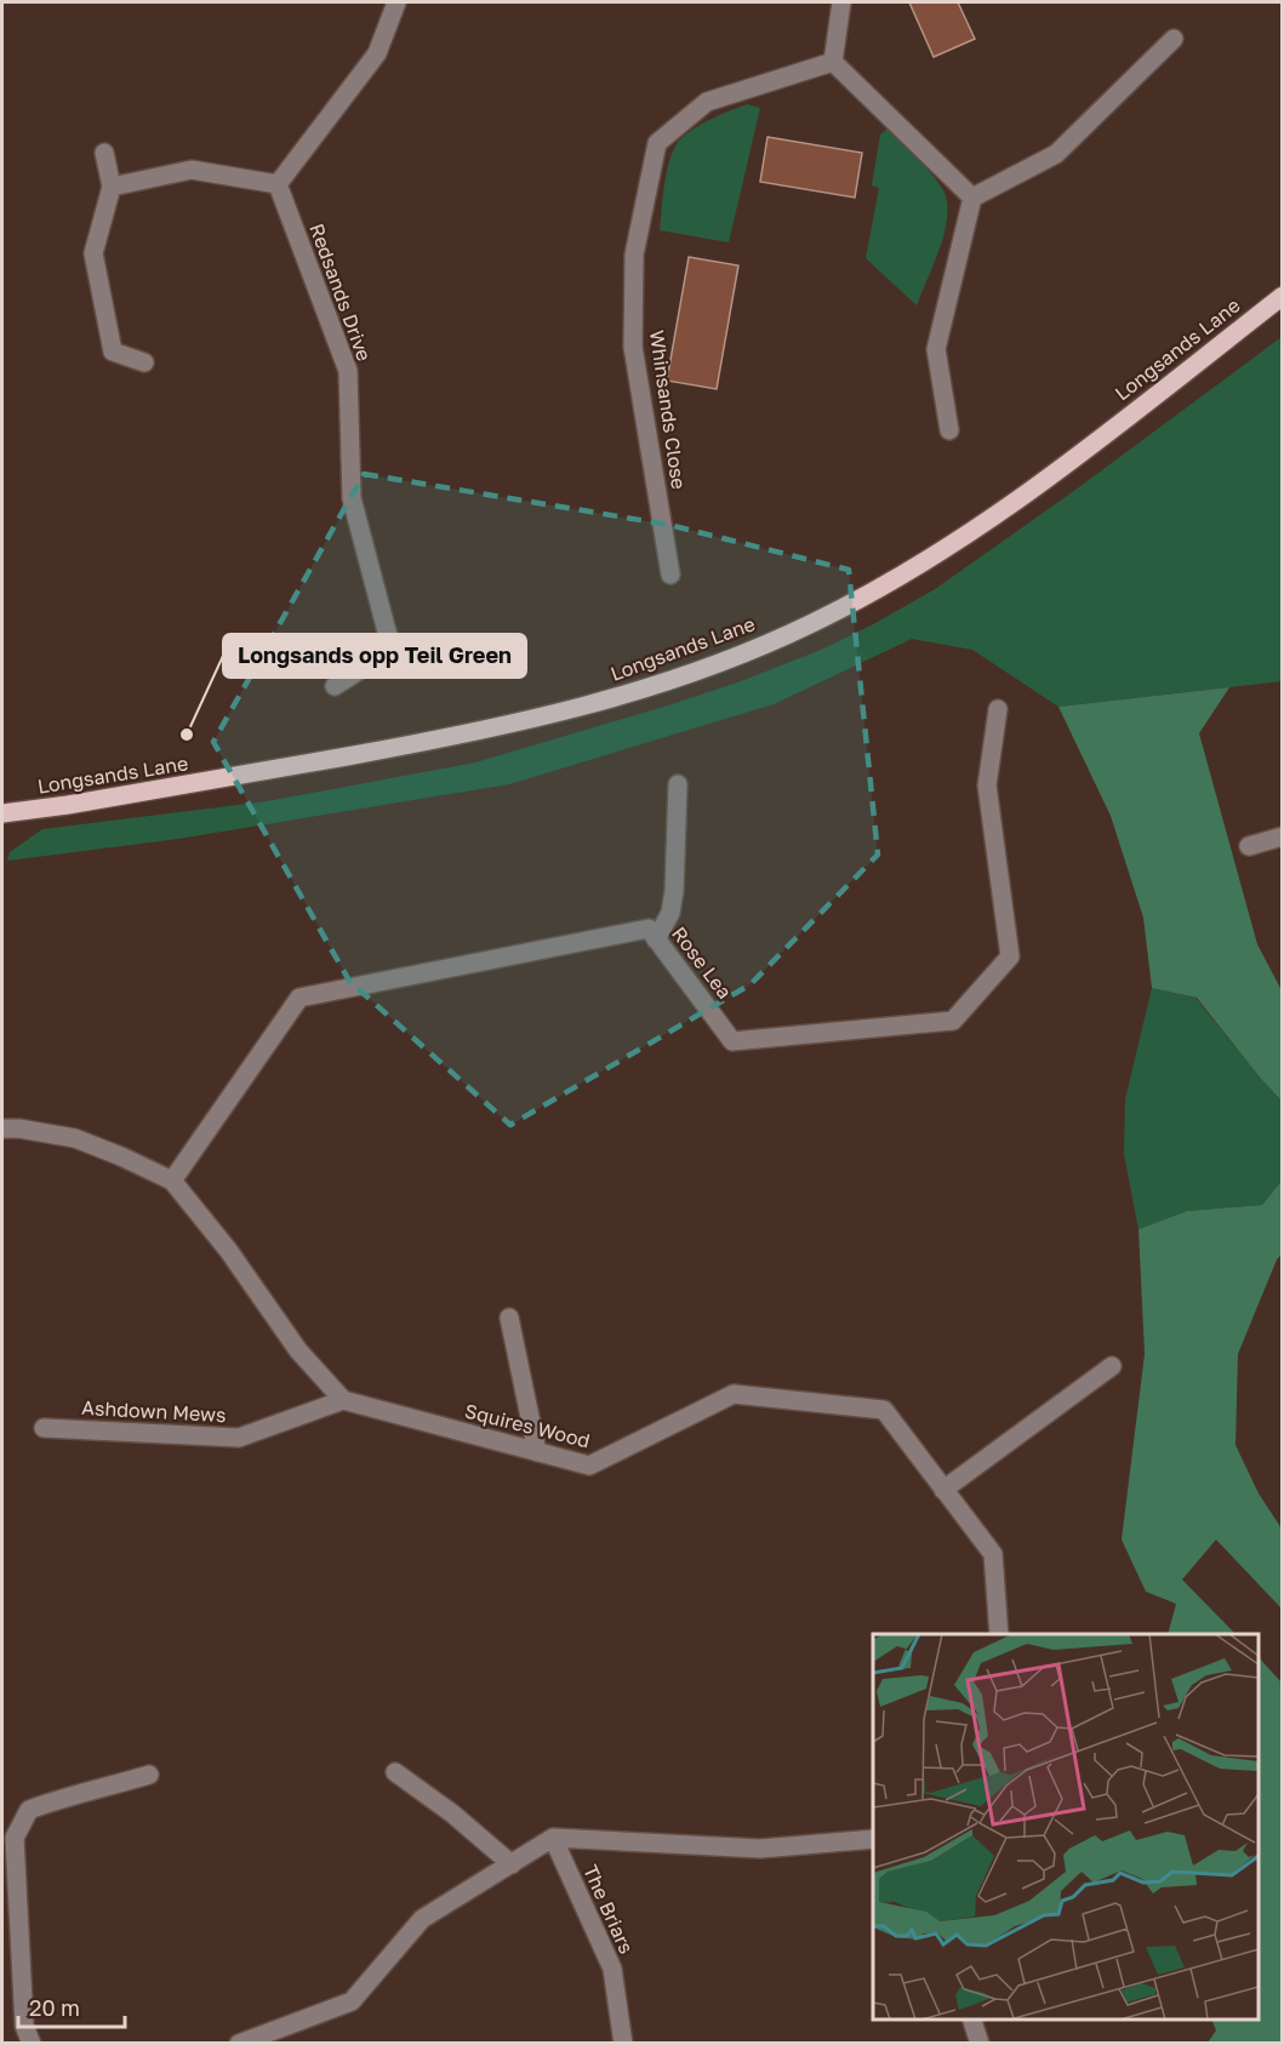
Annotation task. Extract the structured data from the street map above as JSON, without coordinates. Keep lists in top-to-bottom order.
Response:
{
  "streets": {
    "main road": ["Longsands Lane"],
    "street": [
      "Redsands Drive",
      "Whinsands Close",
      "Rose Lea",
      "Ashdown Mews",
      "Squires Wood",
      "The Briars"
    ]
  },
  "crossings": [
    ["Ashdown Mews", "Squires Wood"]
  ],
  "places": ["Longsands opp Teil Green"],
  "scale_bar": "20 m"
}
